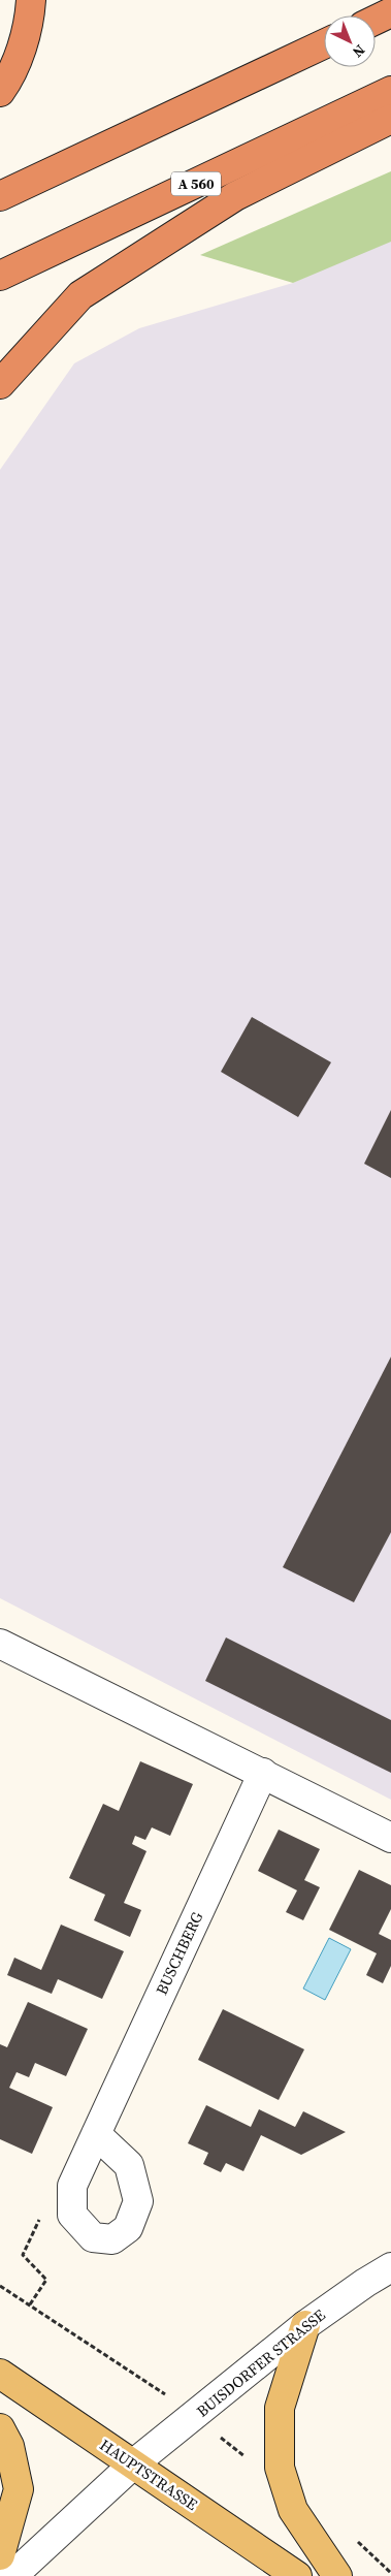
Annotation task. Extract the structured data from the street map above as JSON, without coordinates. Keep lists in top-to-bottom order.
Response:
{
  "streets": {
    "highway": ["A 560"],
    "main road": ["HAUPTSTRASSE"],
    "street": ["BUSCHBERG", "BUISDORFER STRASSE"]
  },
  "crossings": [
    ["BUISDORFER STRASSE", "HAUPTSTRASSE"]
  ],
  "north": "bottom right"
}
